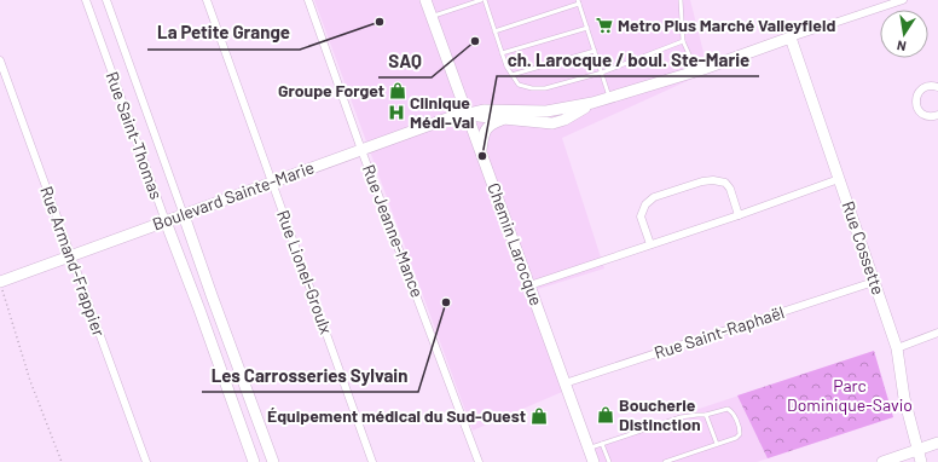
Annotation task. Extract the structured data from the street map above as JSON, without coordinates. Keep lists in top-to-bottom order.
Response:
{
  "streets": {
    "street": [
      "Rue Saint-Thomas",
      "Boulevard Sainte-Marie",
      "Rue Jeanne-Mance",
      "Chemin Larocque",
      "Rue Cossette",
      "Rue Armand-Frappier",
      "Rue Lionel-Groulx",
      "Rue Saint-Raphaël"
    ]
  },
  "crossings": [
    ["Rue Saint-Thomas", "Boulevard Sainte-Marie"],
    ["Boulevard Sainte-Marie", "Rue Jeanne-Mance"],
    ["Boulevard Sainte-Marie", "Chemin Larocque"],
    ["Boulevard Sainte-Marie", "Rue Cossette"],
    ["Boulevard Sainte-Marie", "Rue Armand-Frappier"],
    ["Boulevard Sainte-Marie", "Rue Lionel-Groulx"],
    ["Chemin Larocque", "Rue Saint-Raphaël"],
    ["Rue Cossette", "Rue Saint-Raphaël"]
  ],
  "parks": ["Parc Dominique-Savio"],
  "places": {
    "other": [
      "La Petite Grange",
      "SAQ",
      "ch. Larocque / boul. Ste-Marie",
      "Les Carrosseries Sylvain"
    ],
    "supermarket": ["Metro Plus Marché Valleyfield"],
    "shop": ["Groupe Forget", "Boucherie Distinction", "Équipement médical du Sud-Ouest"],
    "hospital": ["Clinique Médi-Val"]
  },
  "north": "bottom"
}
